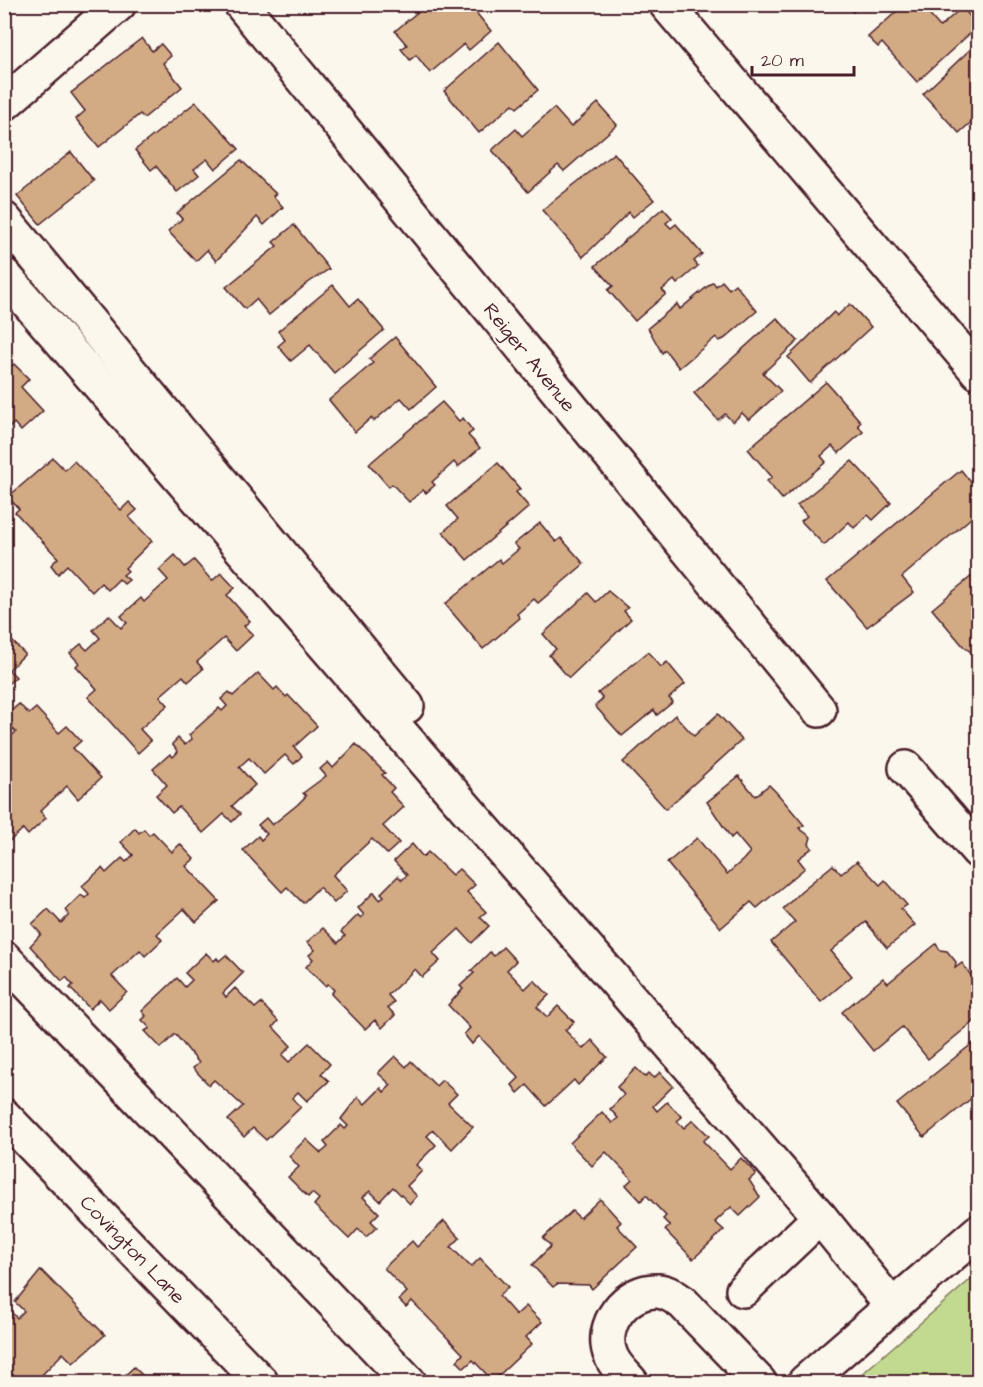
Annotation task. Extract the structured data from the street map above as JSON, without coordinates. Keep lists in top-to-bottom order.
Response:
{
  "streets": {
    "street": ["Reiger Avenue", "Covington Lane"]
  },
  "scale_bar": "20 m"
}
